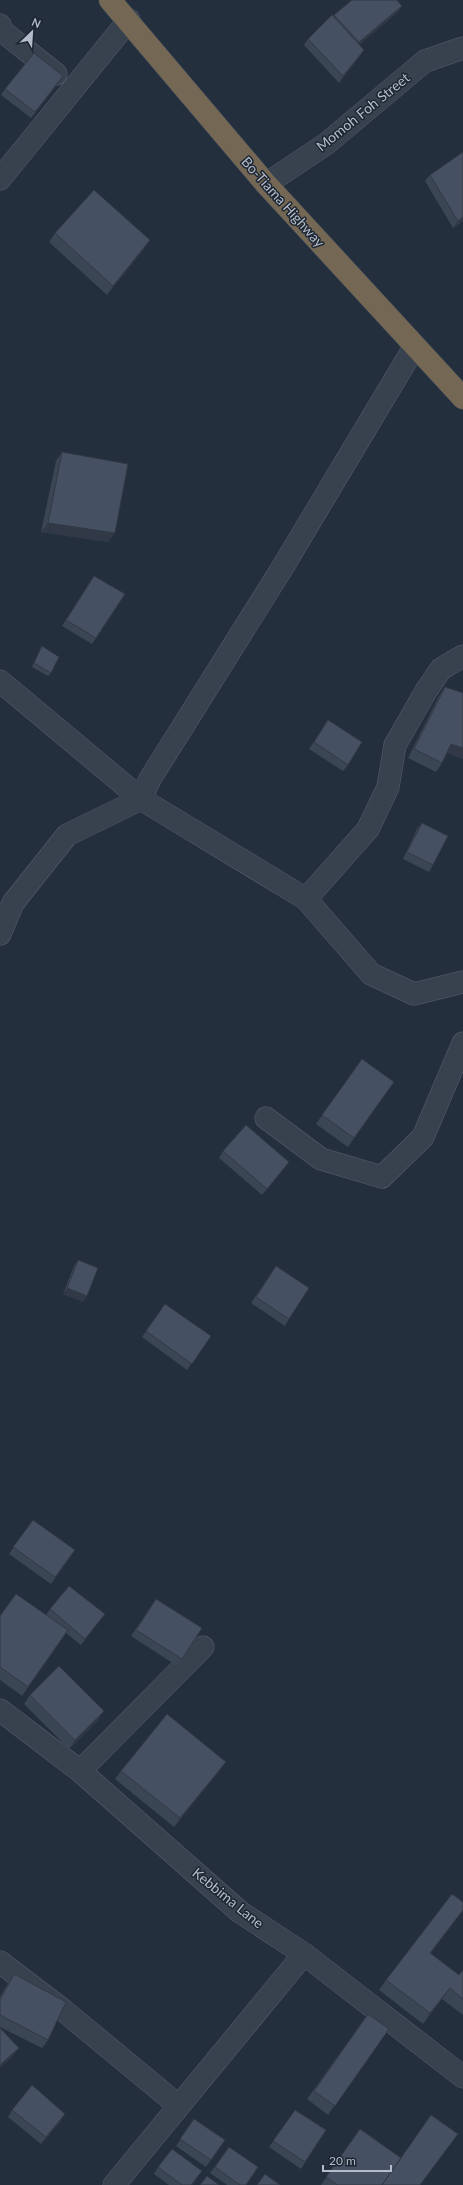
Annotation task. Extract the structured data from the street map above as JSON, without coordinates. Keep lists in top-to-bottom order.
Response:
{
  "streets": {
    "highway": ["Bo-Tiama Highway"],
    "street": ["Momoh Foh Street", "Kebbima Lane"]
  },
  "crossings": [
    ["Momoh Foh Street", "Bo-Tiama Highway"]
  ],
  "scale_bar": "20 m",
  "north": "top right"
}
